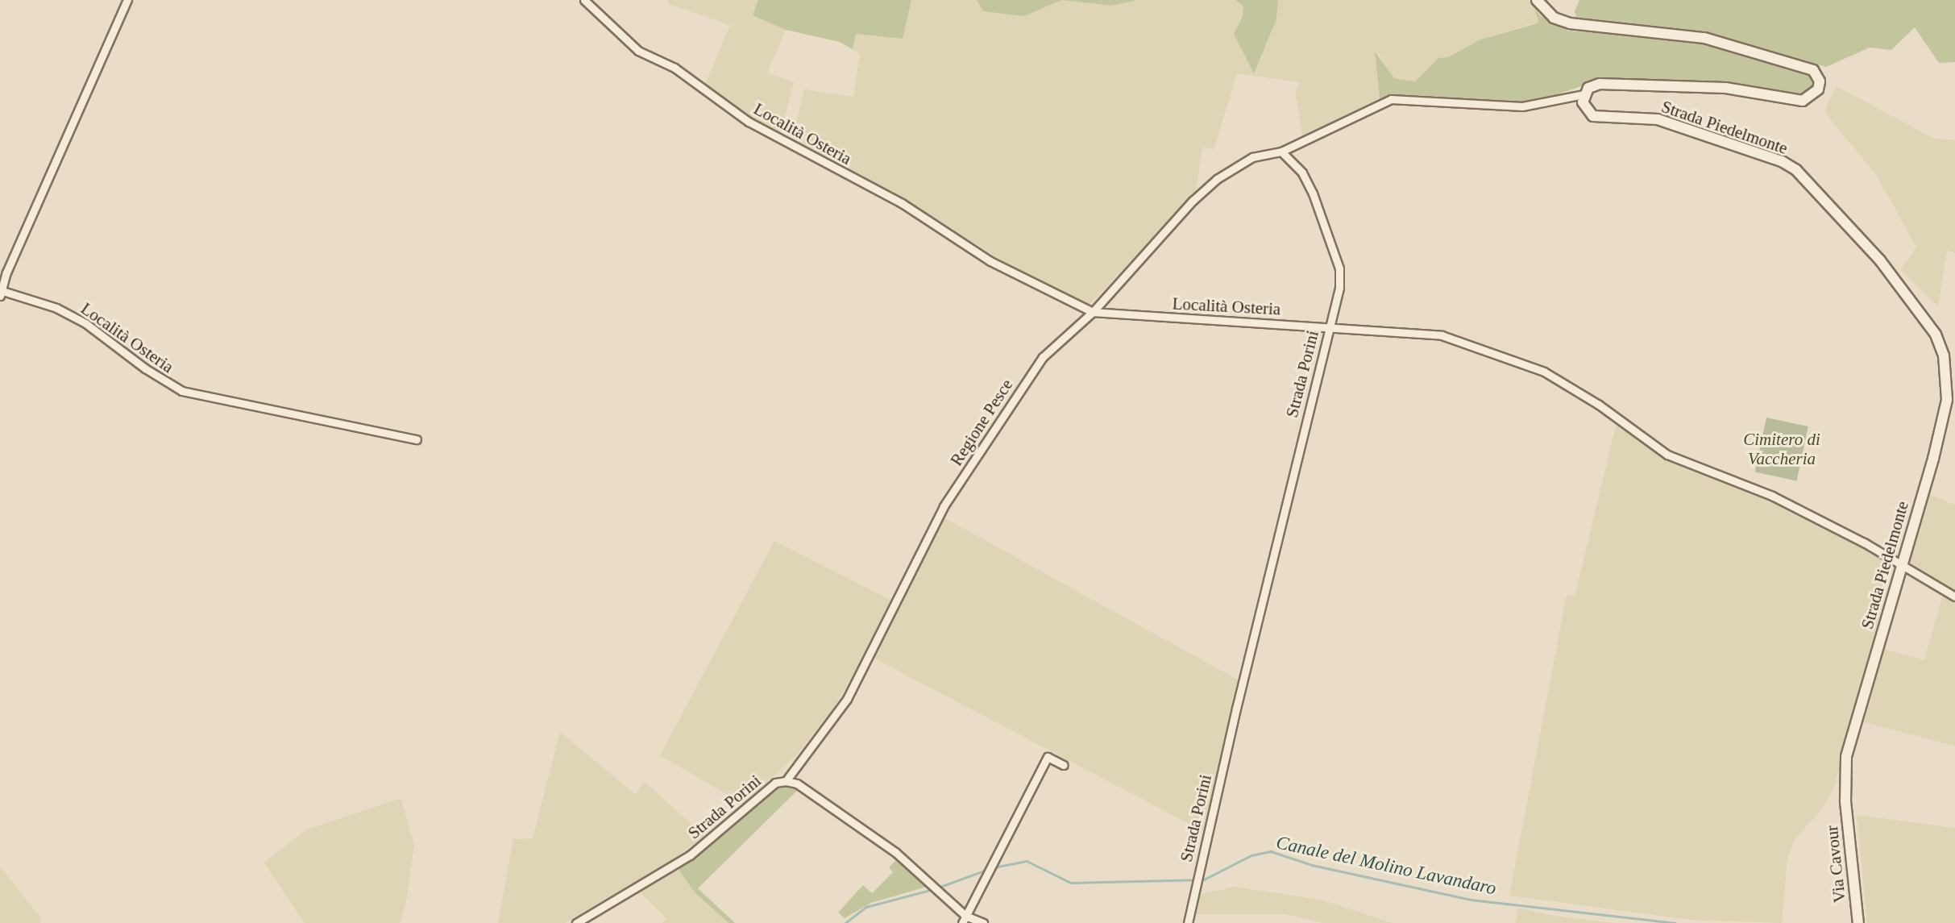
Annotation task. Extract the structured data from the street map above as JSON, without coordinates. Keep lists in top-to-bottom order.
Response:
{
  "streets": {
    "street": [
      "Strada Piedelmonte",
      "Località Osteria",
      "Strada Porini",
      "Regione Pesce",
      "Via Cavour"
    ]
  },
  "crossings": [
    ["Strada Piedelmonte", "Località Osteria"],
    ["Strada Piedelmonte", "Via Cavour"],
    ["Località Osteria", "Strada Porini"],
    ["Località Osteria", "Regione Pesce"],
    ["Strada Porini", "Regione Pesce"]
  ],
  "water": ["Canale del Molino Lavandaro"],
  "parks": ["Cimitero di Vaccheria"]
}
